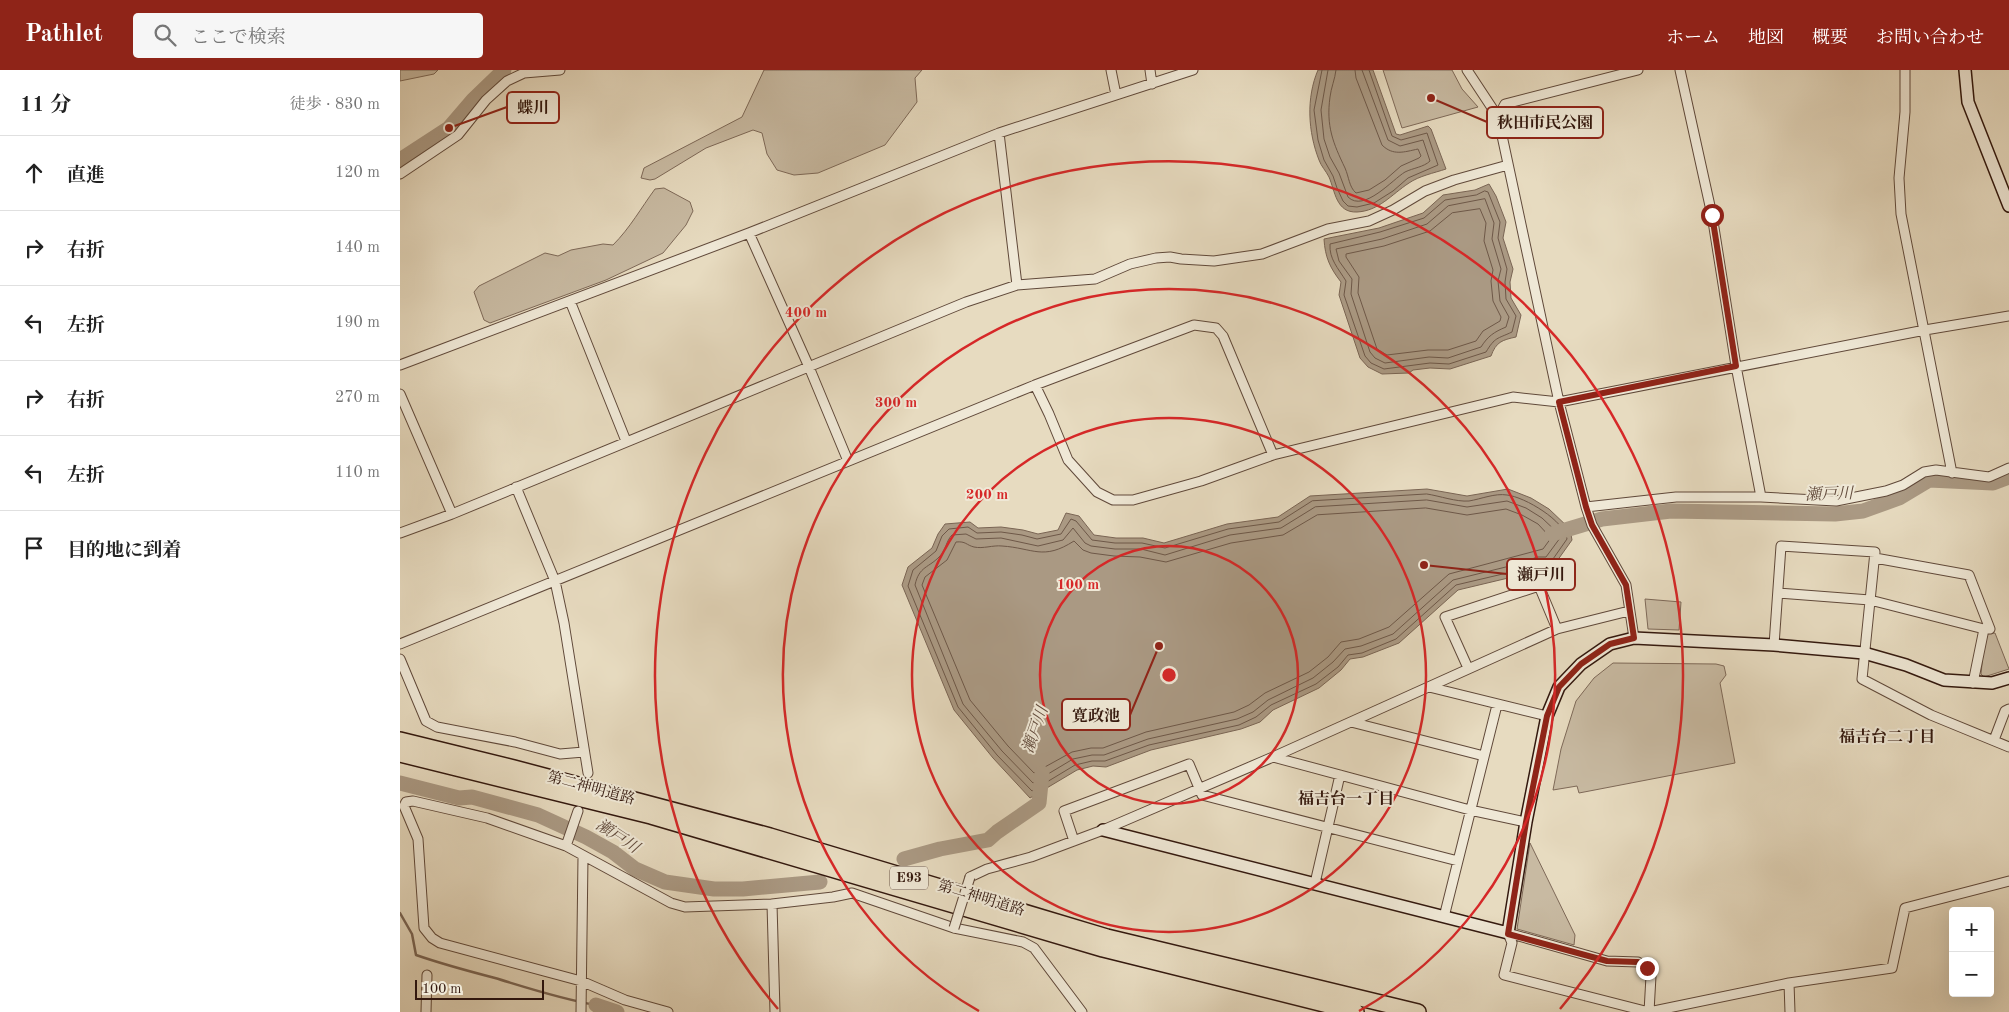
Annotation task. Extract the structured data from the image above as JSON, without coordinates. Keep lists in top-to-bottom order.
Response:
{
  "streets": {
    "highway": ["第二神明道路", "E93"]
  },
  "districts": ["福吉台二丁目", "福吉台一丁目"],
  "water": ["瀬戸川"],
  "places": [
    "秋田市民公園",
    "蝶川",
    "瀬戸川",
    "寛政池"
  ],
  "scale_bar": "100 m",
  "page": {
    "header": "Pathlet",
    "search": "ここで検索",
    "nav": [
      "ホーム",
      "地図",
      "概要",
      "お問い合わせ"
    ],
    "heading": ["11 分", "徒歩 · 830 m"],
    "list": [
      ["直進", "120 m"],
      ["右折", "140 m"],
      ["左折", "190 m"],
      ["右折", "270 m"],
      ["左折", "110 m"],
      "目的地に到着"
    ],
    "map_buttons": ["+", "−"],
    "scale": "100 m"
  },
  "rings": [
    "400 m",
    "300 m",
    "200 m",
    "100 m"
  ]
}
